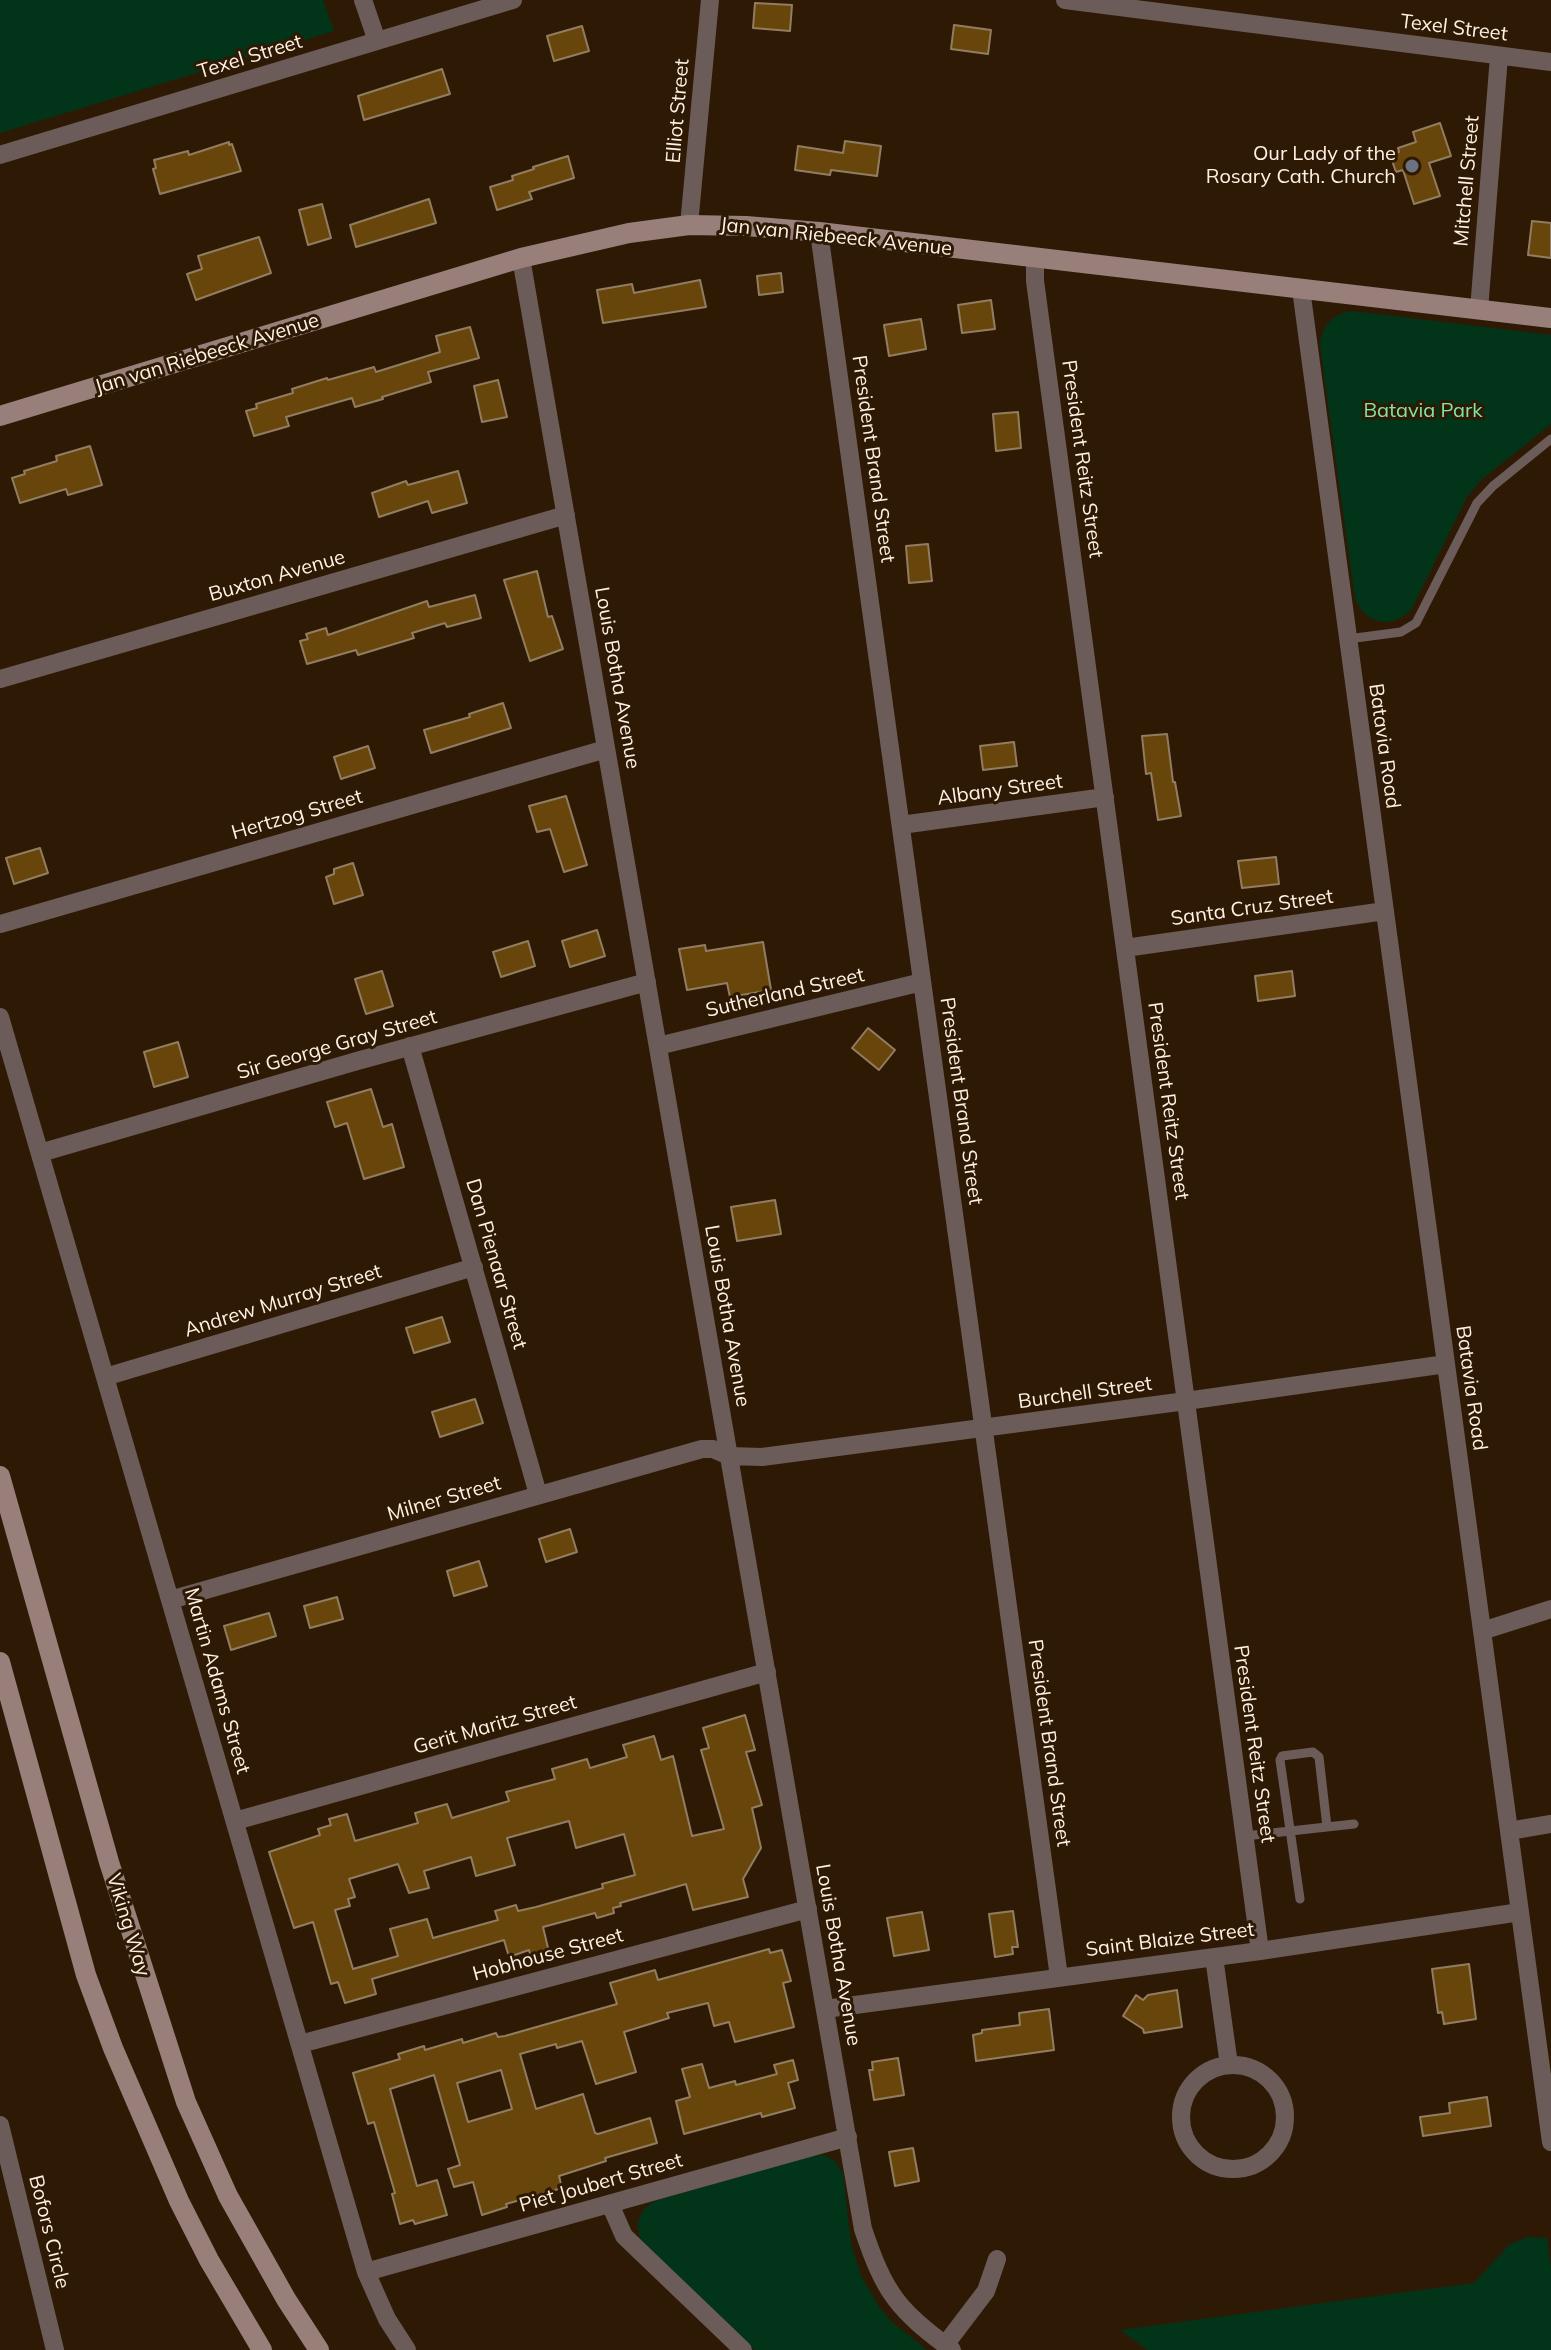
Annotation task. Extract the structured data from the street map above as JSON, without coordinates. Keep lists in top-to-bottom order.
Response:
{
  "streets": {
    "main road": ["Jan van Riebeeck Avenue", "Viking Way"],
    "street": [
      "Texel Street",
      "Elliot Street",
      "Mitchell Street",
      "President Brand Street",
      "President Reitz Street",
      "Buxton Avenue",
      "Louis Botha Avenue",
      "Batavia Road",
      "Albany Street",
      "Hertzog Street",
      "Santa Cruz Street",
      "Sutherland Street",
      "Sir George Gray Street",
      "Dan Pienaar Street",
      "Andrew Murray Street",
      "Burchell Street",
      "Milner Street",
      "Martin Adams Street",
      "Gerit Maritz Street",
      "Saint Blaize Street",
      "Hobhouse Street",
      "Piet Joubert Street",
      "Bofors Circle"
    ]
  },
  "crossings": [
    ["Texel Street", "Mitchell Street"],
    ["Elliot Street", "Jan van Riebeeck Avenue"],
    ["Mitchell Street", "Jan van Riebeeck Avenue"],
    ["Jan van Riebeeck Avenue", "President Brand Street"],
    ["Jan van Riebeeck Avenue", "President Reitz Street"],
    ["Jan van Riebeeck Avenue", "Louis Botha Avenue"],
    ["Jan van Riebeeck Avenue", "Batavia Road"],
    ["President Brand Street", "Albany Street"],
    ["President Brand Street", "Sutherland Street"],
    ["President Brand Street", "Burchell Street"],
    ["President Brand Street", "Saint Blaize Street"],
    ["President Reitz Street", "Albany Street"],
    ["President Reitz Street", "Santa Cruz Street"],
    ["President Reitz Street", "Burchell Street"],
    ["President Reitz Street", "Saint Blaize Street"],
    ["Buxton Avenue", "Louis Botha Avenue"],
    ["Louis Botha Avenue", "Hertzog Street"],
    ["Louis Botha Avenue", "Sutherland Street"],
    ["Louis Botha Avenue", "Sir George Gray Street"],
    ["Louis Botha Avenue", "Burchell Street"],
    ["Louis Botha Avenue", "Milner Street"],
    ["Louis Botha Avenue", "Gerit Maritz Street"],
    ["Louis Botha Avenue", "Saint Blaize Street"],
    ["Louis Botha Avenue", "Hobhouse Street"],
    ["Louis Botha Avenue", "Piet Joubert Street"],
    ["Batavia Road", "Santa Cruz Street"],
    ["Batavia Road", "Burchell Street"],
    ["Batavia Road", "Saint Blaize Street"],
    ["Sir George Gray Street", "Dan Pienaar Street"],
    ["Sir George Gray Street", "Martin Adams Street"],
    ["Dan Pienaar Street", "Andrew Murray Street"],
    ["Dan Pienaar Street", "Milner Street"],
    ["Andrew Murray Street", "Martin Adams Street"],
    ["Burchell Street", "Milner Street"],
    ["Milner Street", "Martin Adams Street"],
    ["Martin Adams Street", "Gerit Maritz Street"],
    ["Martin Adams Street", "Hobhouse Street"],
    ["Martin Adams Street", "Piet Joubert Street"]
  ],
  "parks": ["Batavia Park"],
  "places": ["Our Lady of the Rosary Cath. Church"]
}
